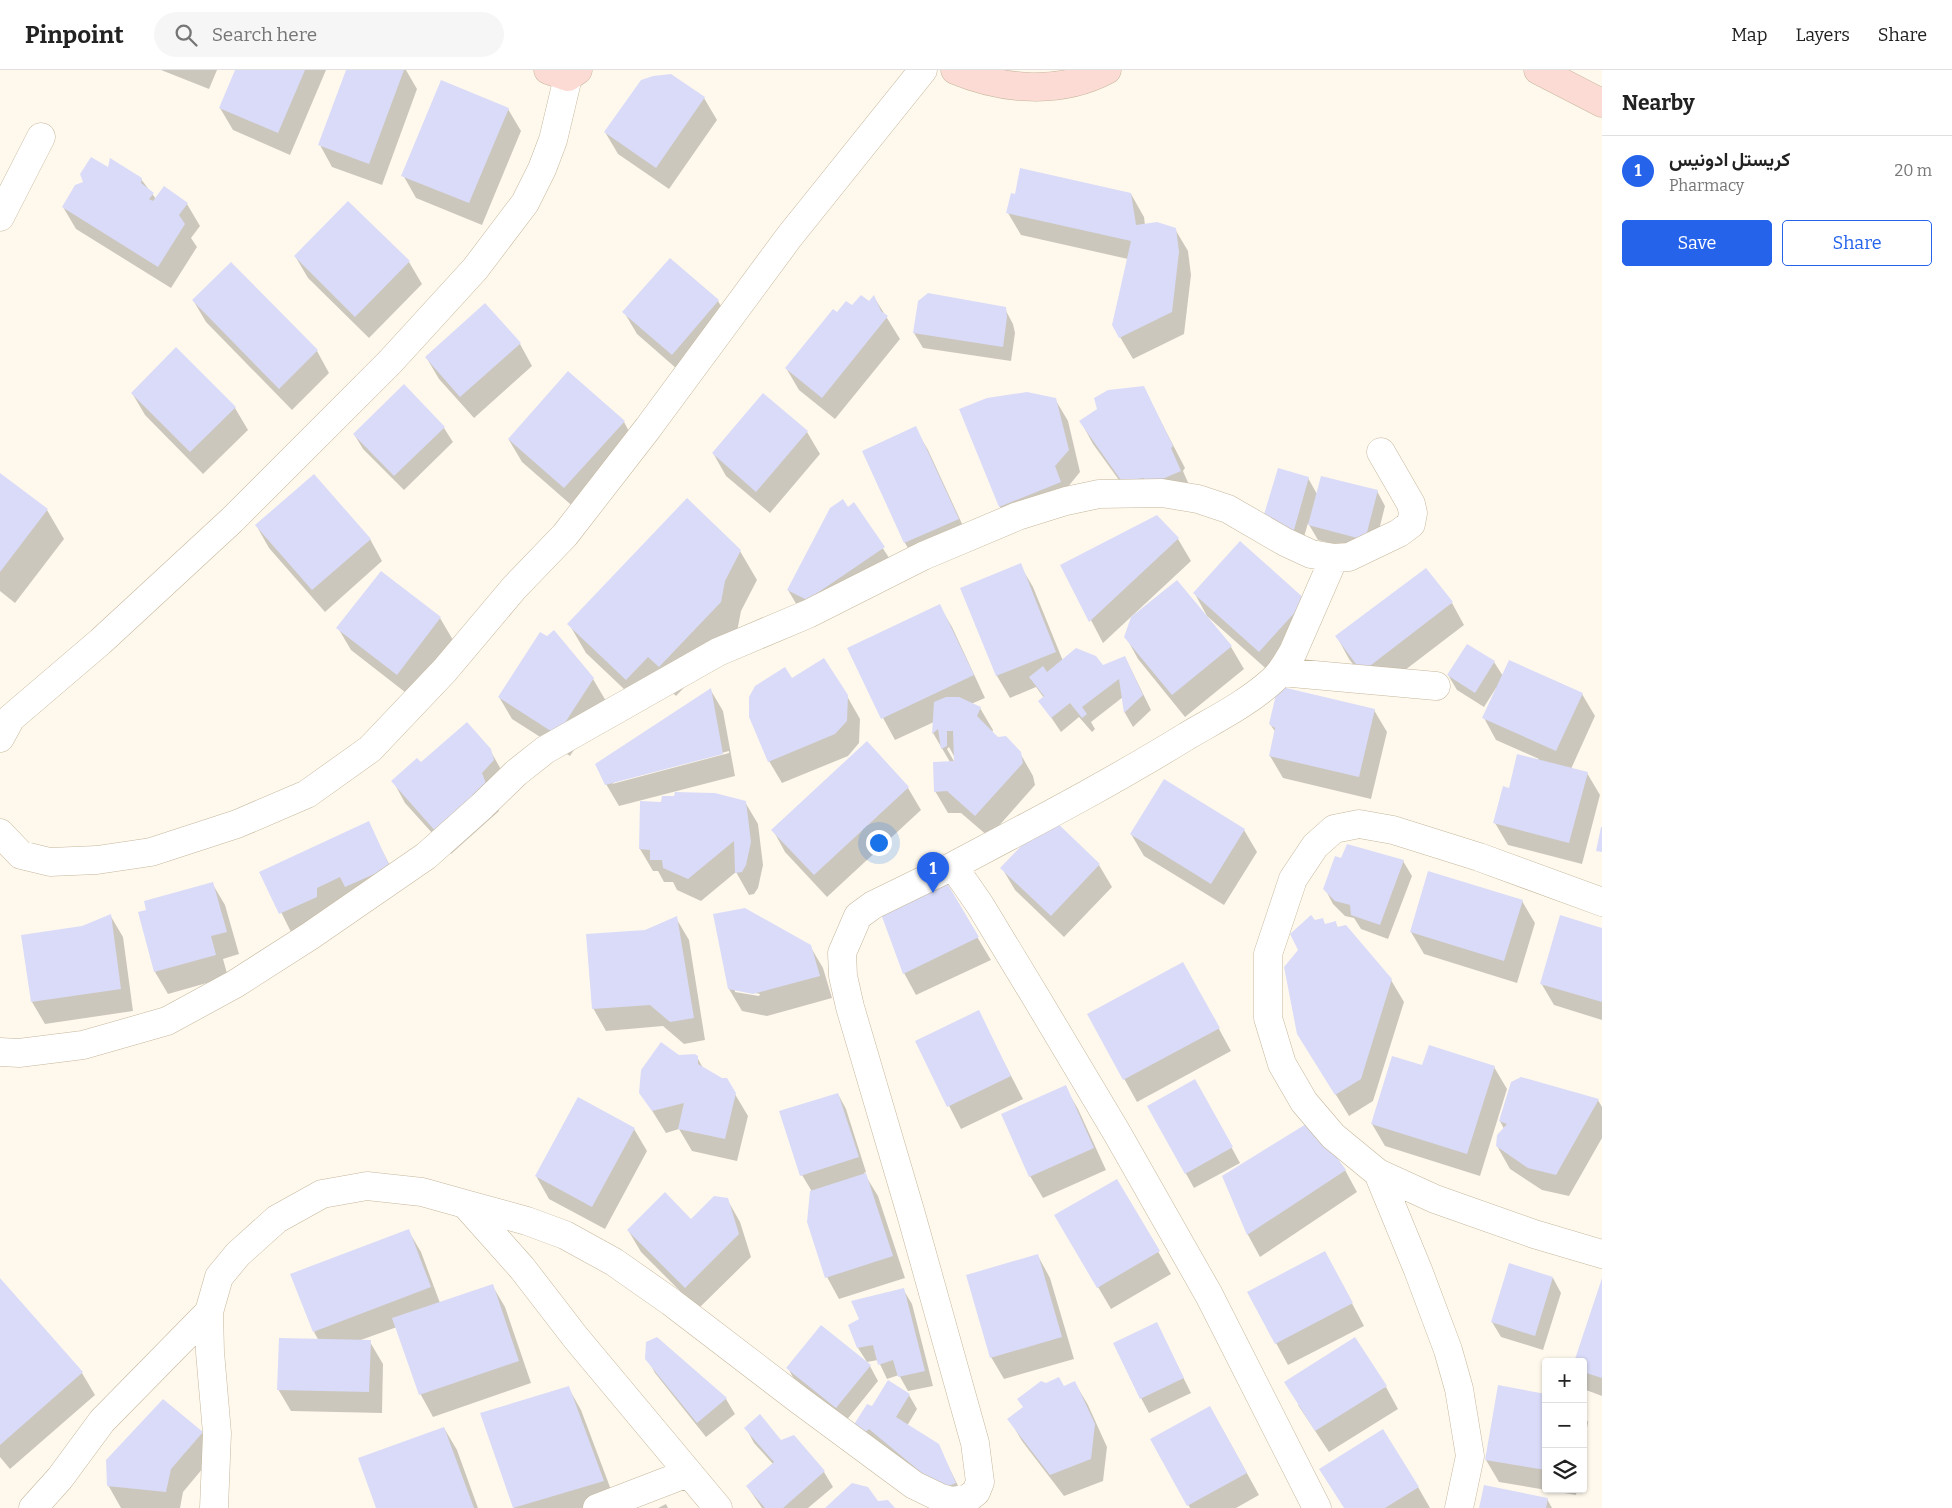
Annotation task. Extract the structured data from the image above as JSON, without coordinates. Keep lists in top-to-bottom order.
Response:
{
  "page": {
    "header": "Pinpoint",
    "search": "Search here",
    "nav": ["Map", "Layers", "Share"],
    "heading": "Nearby",
    "list": [
      {
        "mark": "1",
        "name": "كريستل ادونيس",
        "note": "Pharmacy",
        "value": "20 m"
      }
    ],
    "buttons": ["Save", "Share"],
    "pins": "1",
    "map_buttons": ["+", "−"]
  }
}
